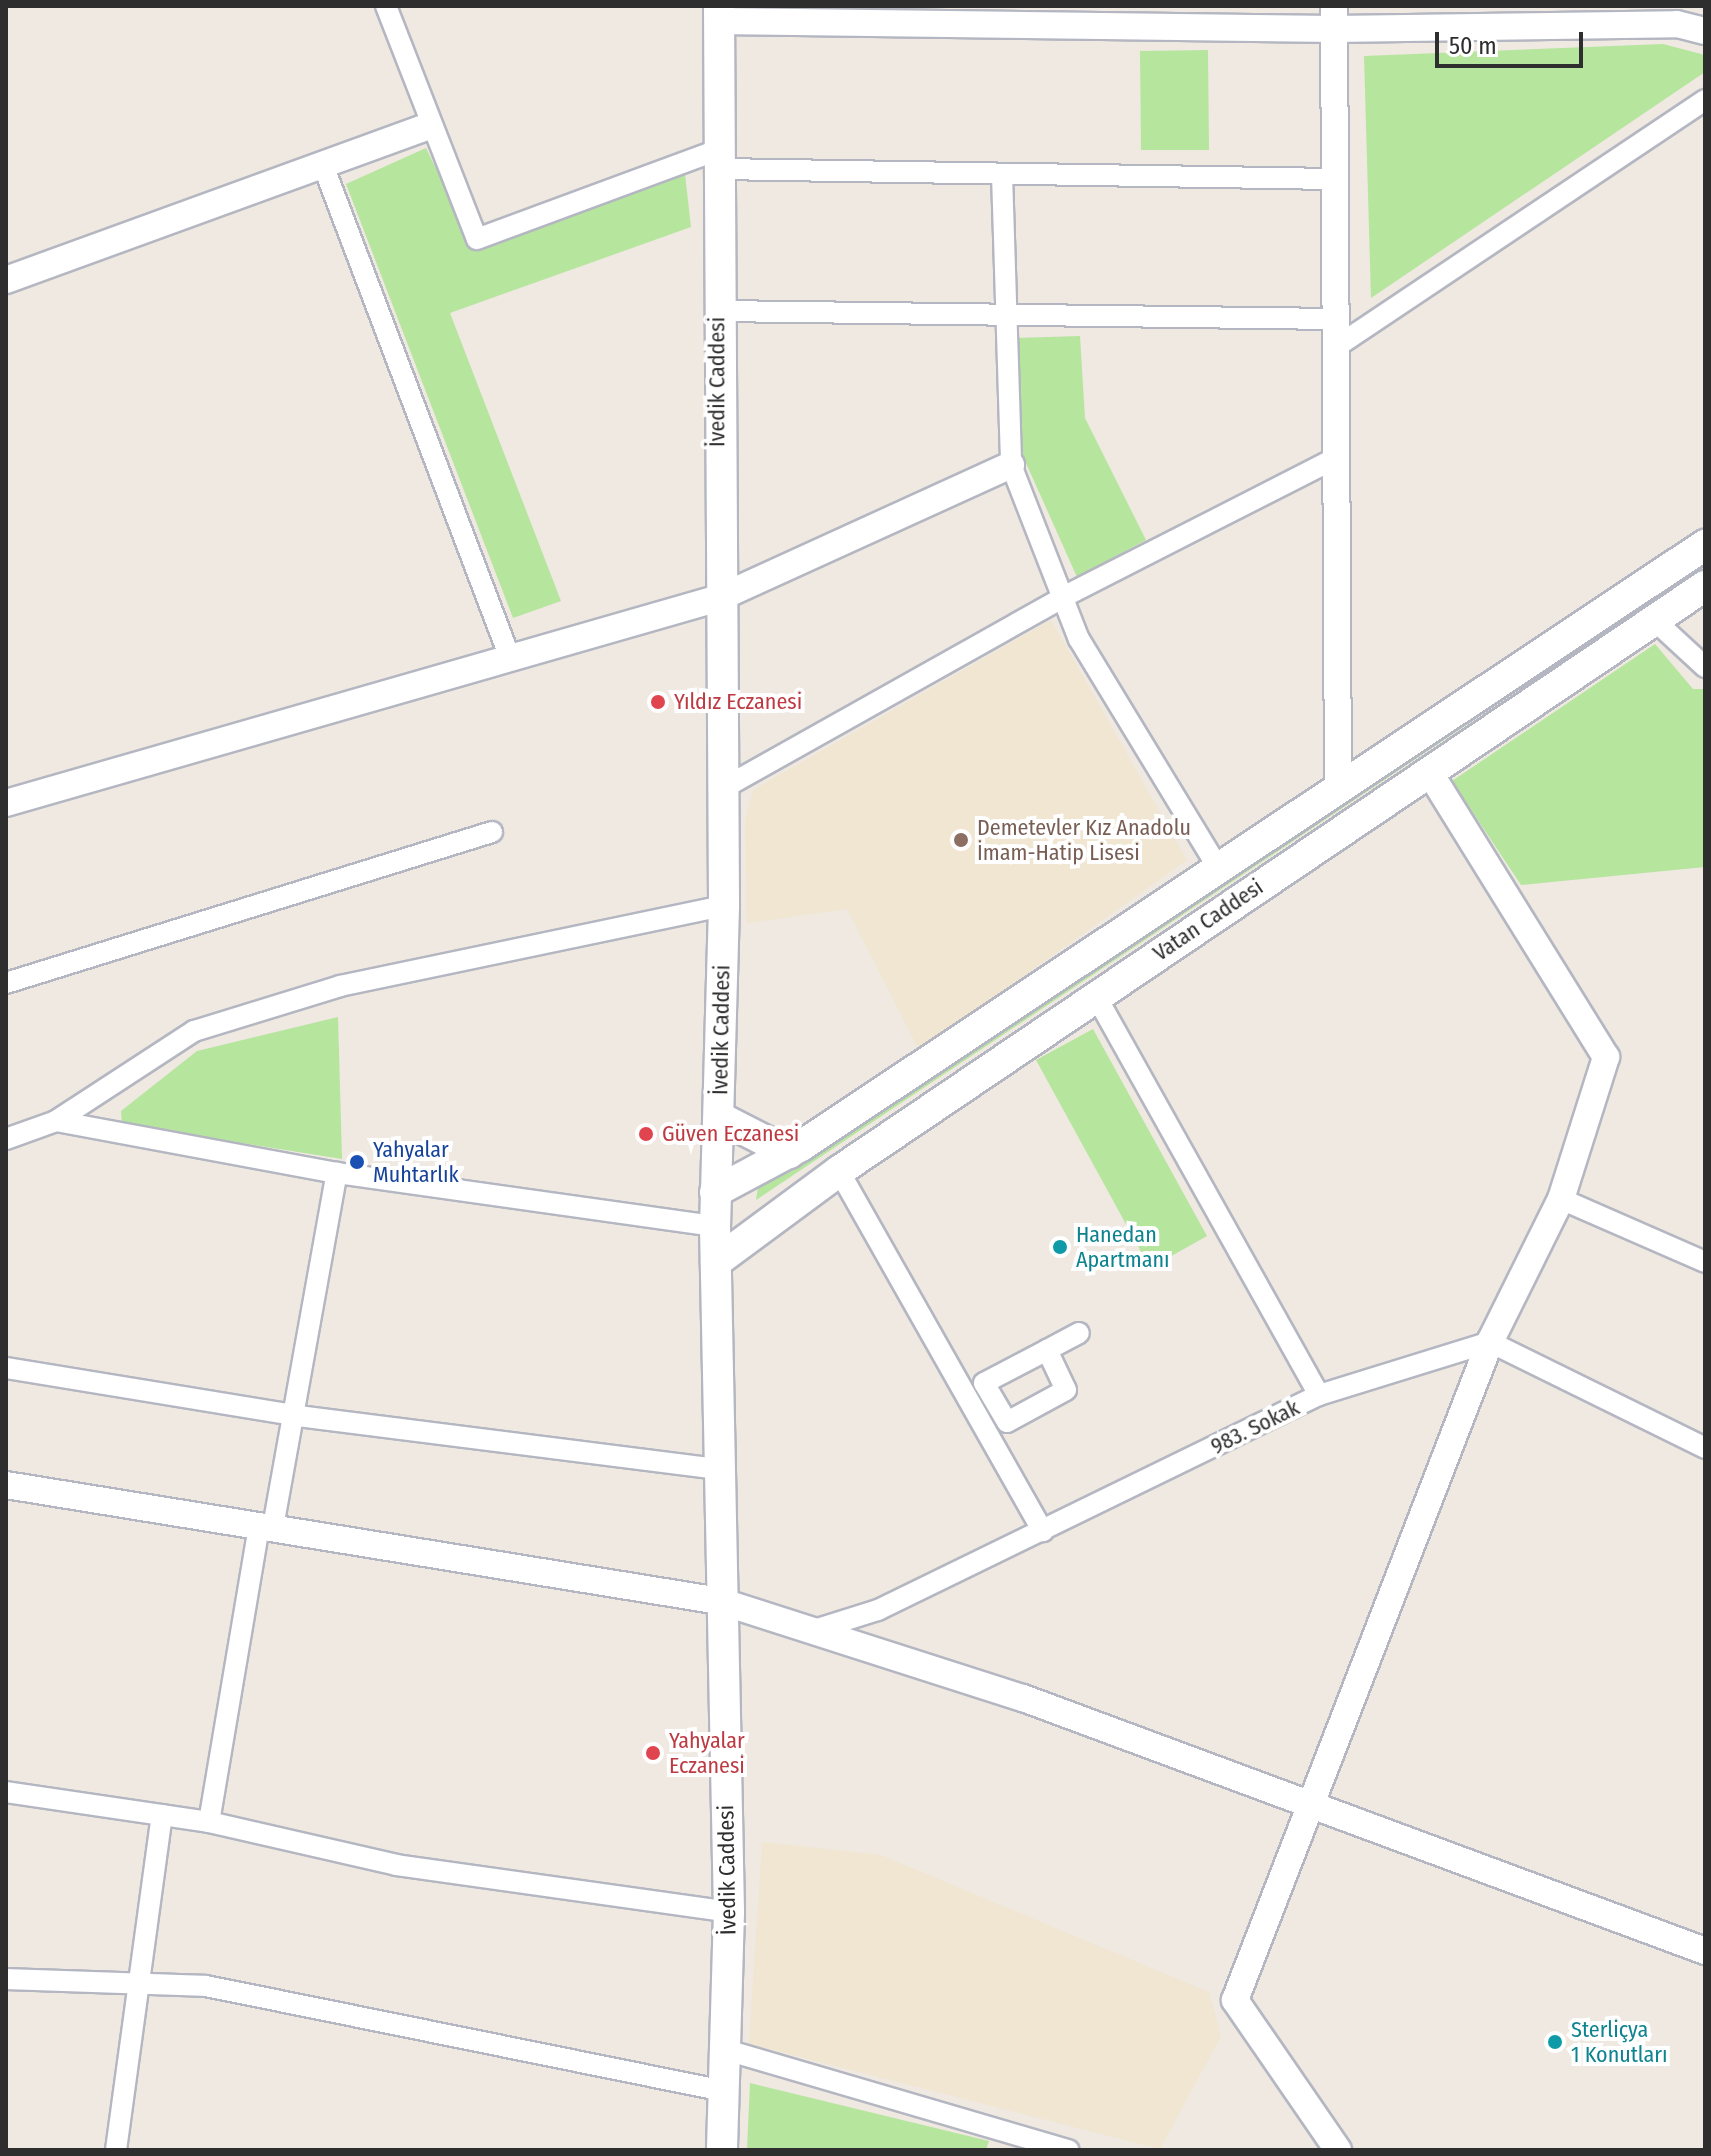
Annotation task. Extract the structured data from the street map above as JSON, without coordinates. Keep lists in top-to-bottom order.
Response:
{
  "streets": {
    "main road": ["İvedik Caddesi", "Vatan Caddesi"],
    "street": ["983. Sokak"]
  },
  "crossings": [
    ["İvedik Caddesi", "Vatan Caddesi"]
  ],
  "places": [
    "Yıldız Eczanesi",
    "Demetevler Kız Anadolu İmam-Hatip Lisesi",
    "Güven Eczanesi",
    "Yahyalar Muhtarlık",
    "Hanedan Apartmanı",
    "Yahyalar Eczanesi",
    "Sterliçya 1 Konutları"
  ],
  "scale_bar": "50 m"
}
